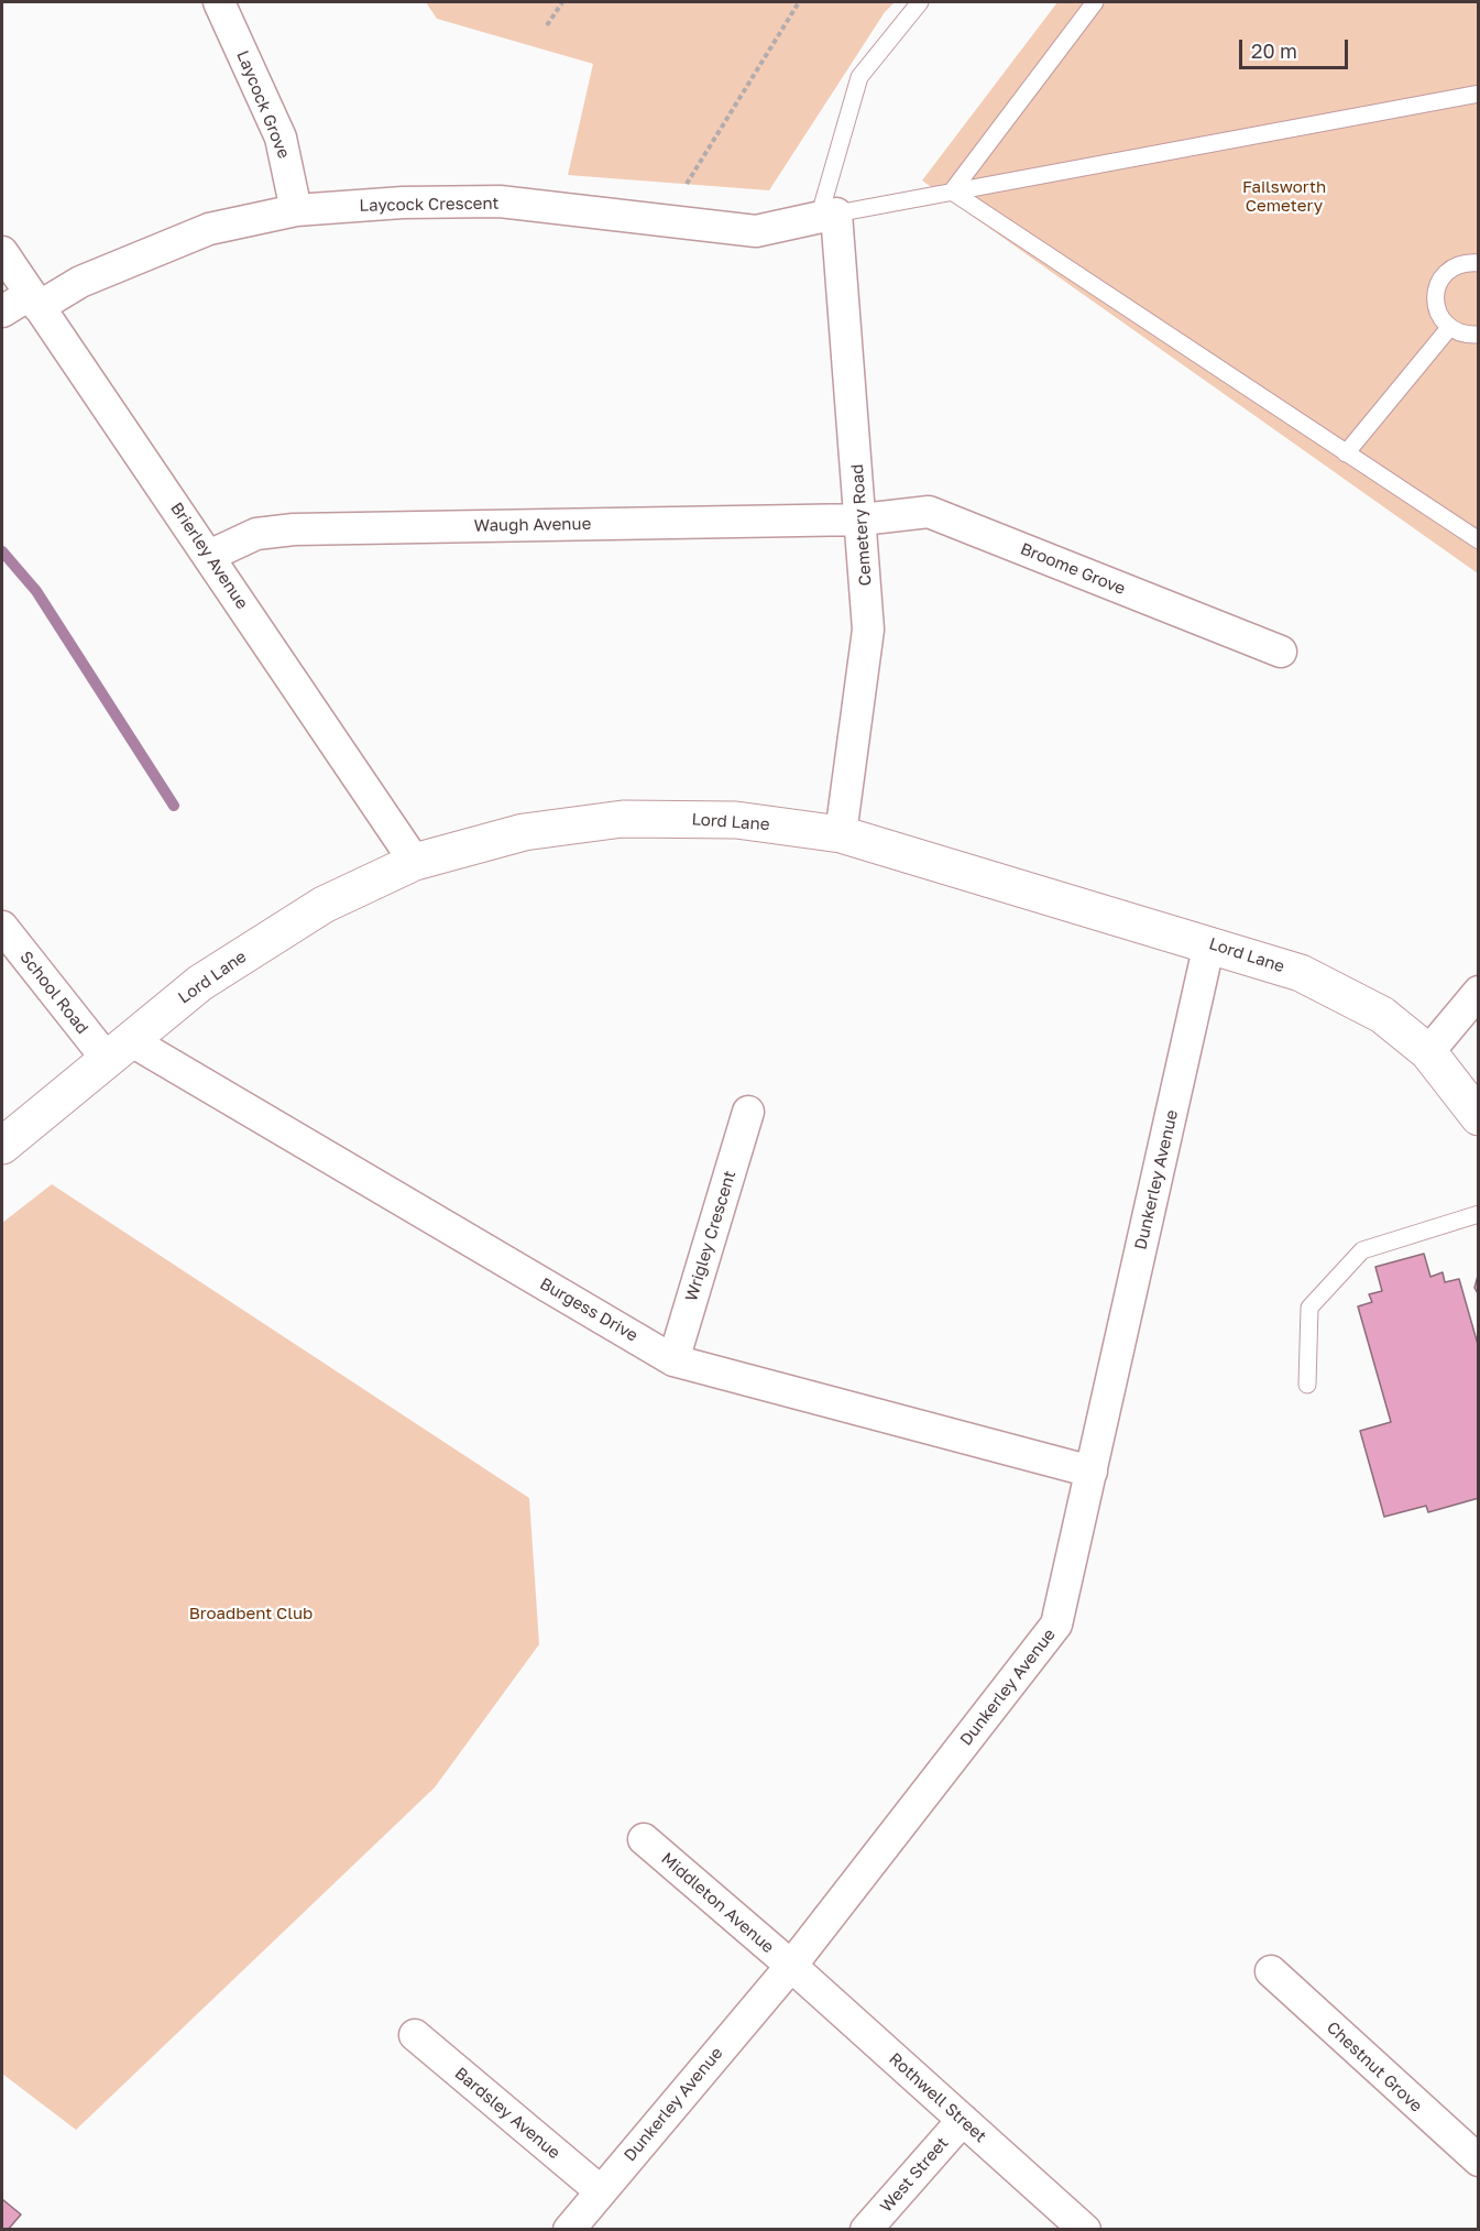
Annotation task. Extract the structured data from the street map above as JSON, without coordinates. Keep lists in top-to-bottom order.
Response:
{
  "streets": {
    "street": [
      "Laycock Grove",
      "Laycock Crescent",
      "Waugh Avenue",
      "Cemetery Road",
      "Brierley Avenue",
      "Broome Grove",
      "Lord Lane",
      "School Road",
      "Dunkerley Avenue",
      "Wrigley Crescent",
      "Burgess Drive",
      "Middleton Avenue",
      "Chestnut Grove",
      "Rothwell Street",
      "Bardsley Avenue",
      "West Street"
    ]
  },
  "crossings": [
    ["Laycock Grove", "Laycock Crescent"],
    ["Laycock Crescent", "Cemetery Road"],
    ["Laycock Crescent", "Brierley Avenue"],
    ["Waugh Avenue", "Cemetery Road"],
    ["Waugh Avenue", "Brierley Avenue"],
    ["Waugh Avenue", "Broome Grove"],
    ["Cemetery Road", "Broome Grove"],
    ["Cemetery Road", "Lord Lane"],
    ["Brierley Avenue", "Lord Lane"],
    ["Lord Lane", "School Road"],
    ["Lord Lane", "Dunkerley Avenue"],
    ["Lord Lane", "Burgess Drive"],
    ["School Road", "Burgess Drive"],
    ["Dunkerley Avenue", "Burgess Drive"],
    ["Dunkerley Avenue", "Middleton Avenue"],
    ["Dunkerley Avenue", "Rothwell Street"],
    ["Dunkerley Avenue", "Bardsley Avenue"],
    ["Wrigley Crescent", "Burgess Drive"],
    ["Middleton Avenue", "Rothwell Street"],
    ["Rothwell Street", "West Street"]
  ],
  "parks": ["Failsworth Cemetery", "Broadbent Club"],
  "scale_bar": "20 m"
}
